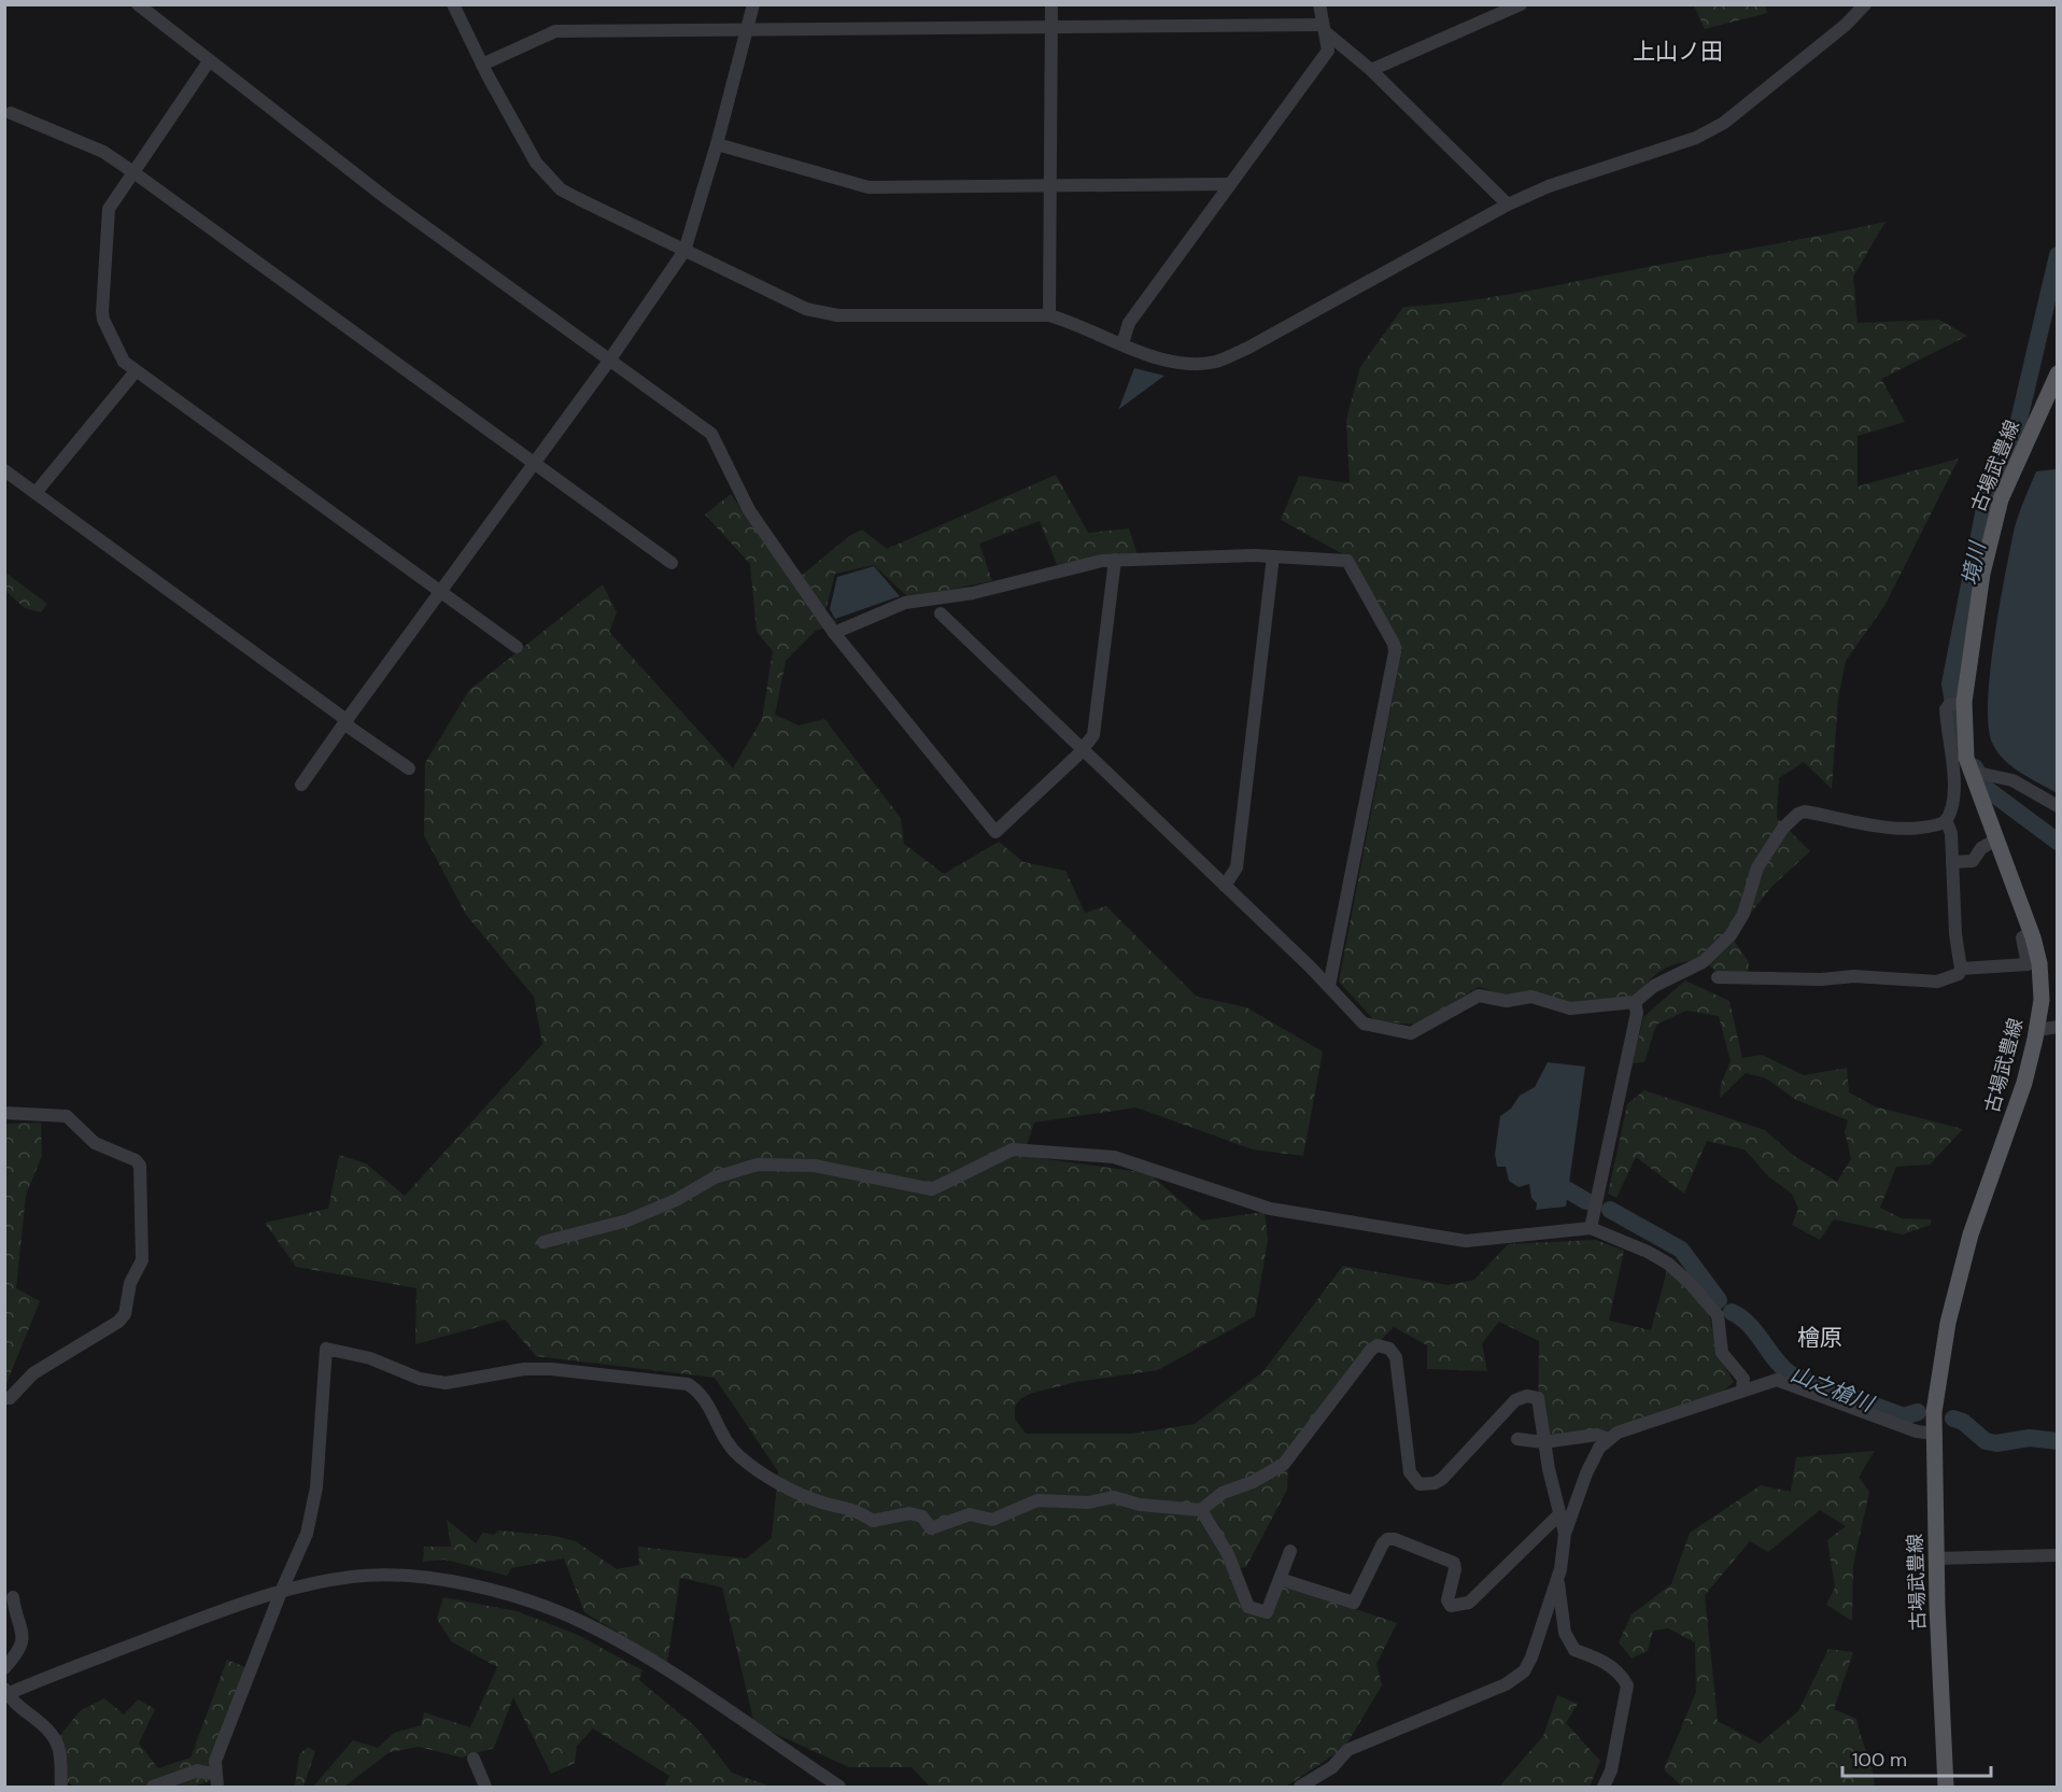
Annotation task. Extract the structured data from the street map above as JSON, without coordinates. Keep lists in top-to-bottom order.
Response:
{
  "streets": {
    "main road": ["古場武豊線"]
  },
  "districts": ["上山ノ田", "檜原"],
  "water": ["境川", "山之槍川"],
  "scale_bar": "100 m"
}
